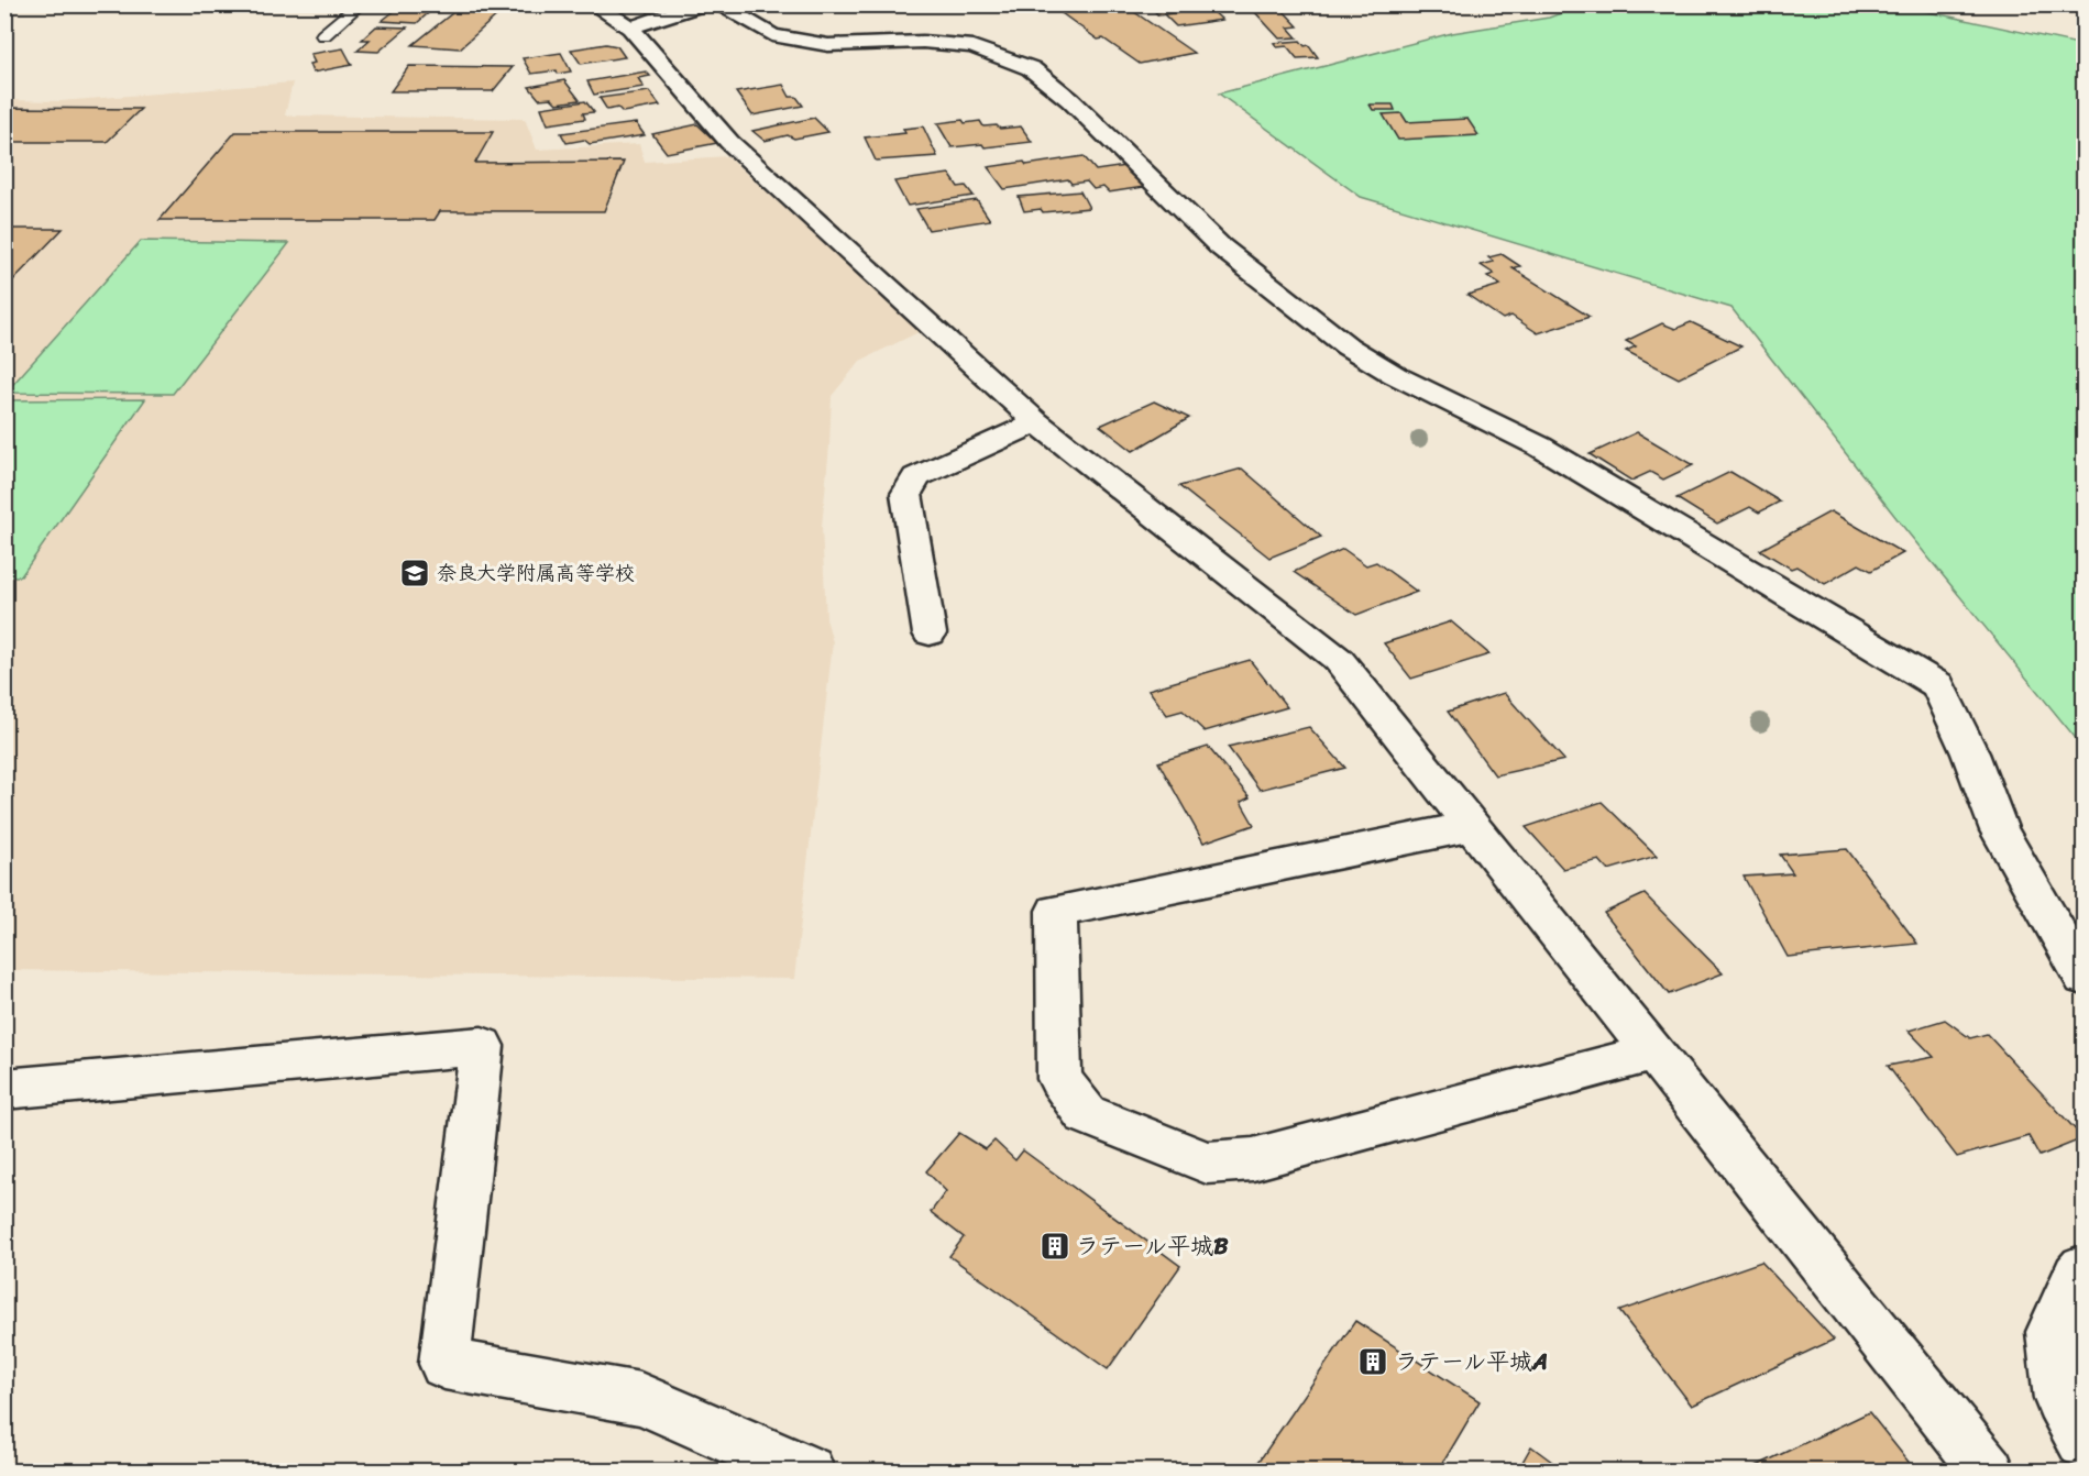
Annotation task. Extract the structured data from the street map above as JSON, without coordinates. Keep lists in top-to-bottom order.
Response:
{
  "places": {
    "school or university": ["奈良大学附属高等学校"],
    "building": ["ラテール平城B", "ラテール平城A"]
  }
}
